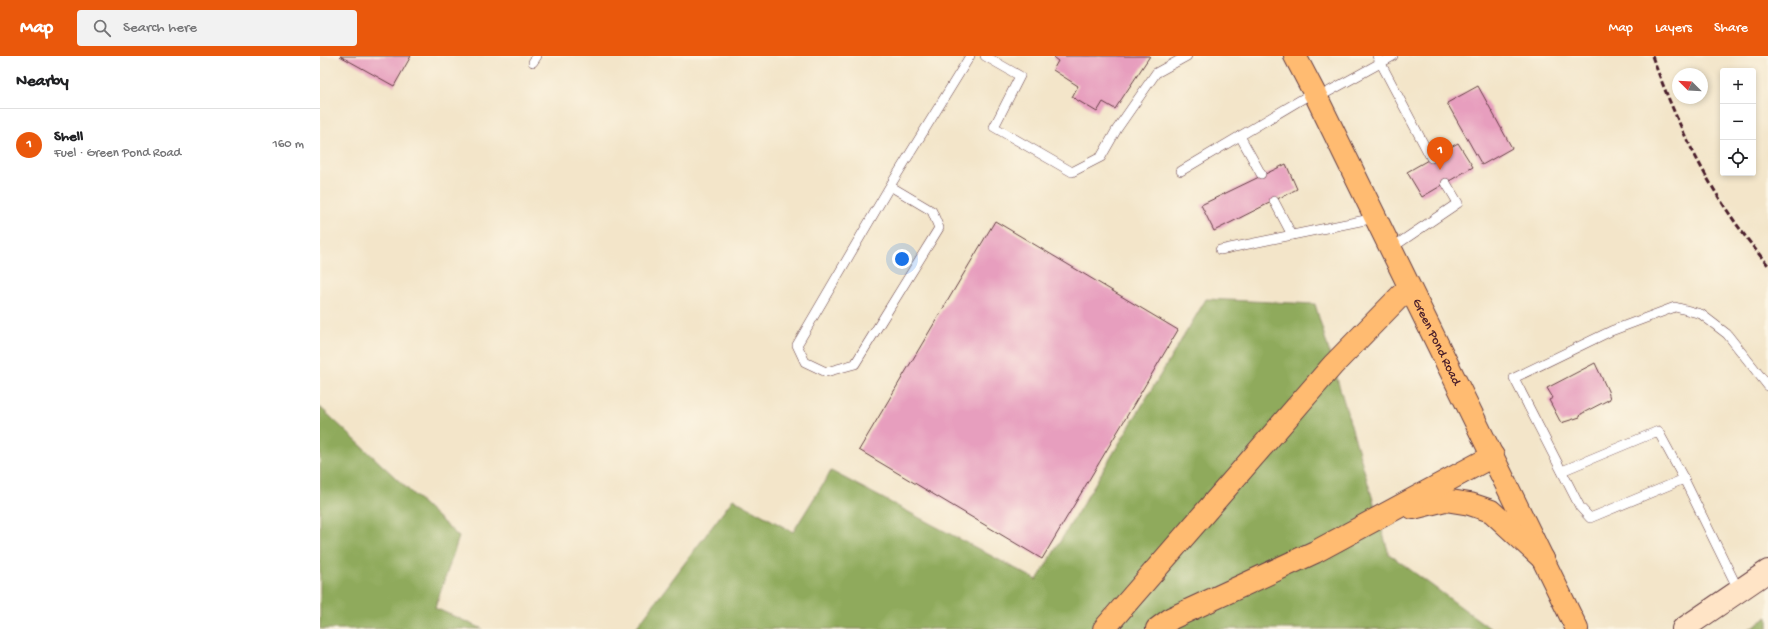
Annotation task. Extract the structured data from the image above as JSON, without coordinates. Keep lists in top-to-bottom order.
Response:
{
  "streets": {
    "main road": ["Green Pond Road"]
  },
  "north": "top left",
  "page": {
    "header": "Map",
    "search": "Search here",
    "nav": ["Map", "Layers", "Share"],
    "heading": "Nearby",
    "map_buttons": ["+", "−"],
    "list": [
      {
        "mark": "1",
        "name": "Shell",
        "note": "Fuel · Green Pond Road",
        "value": "160 m"
      }
    ],
    "pins": "1"
  }
}
